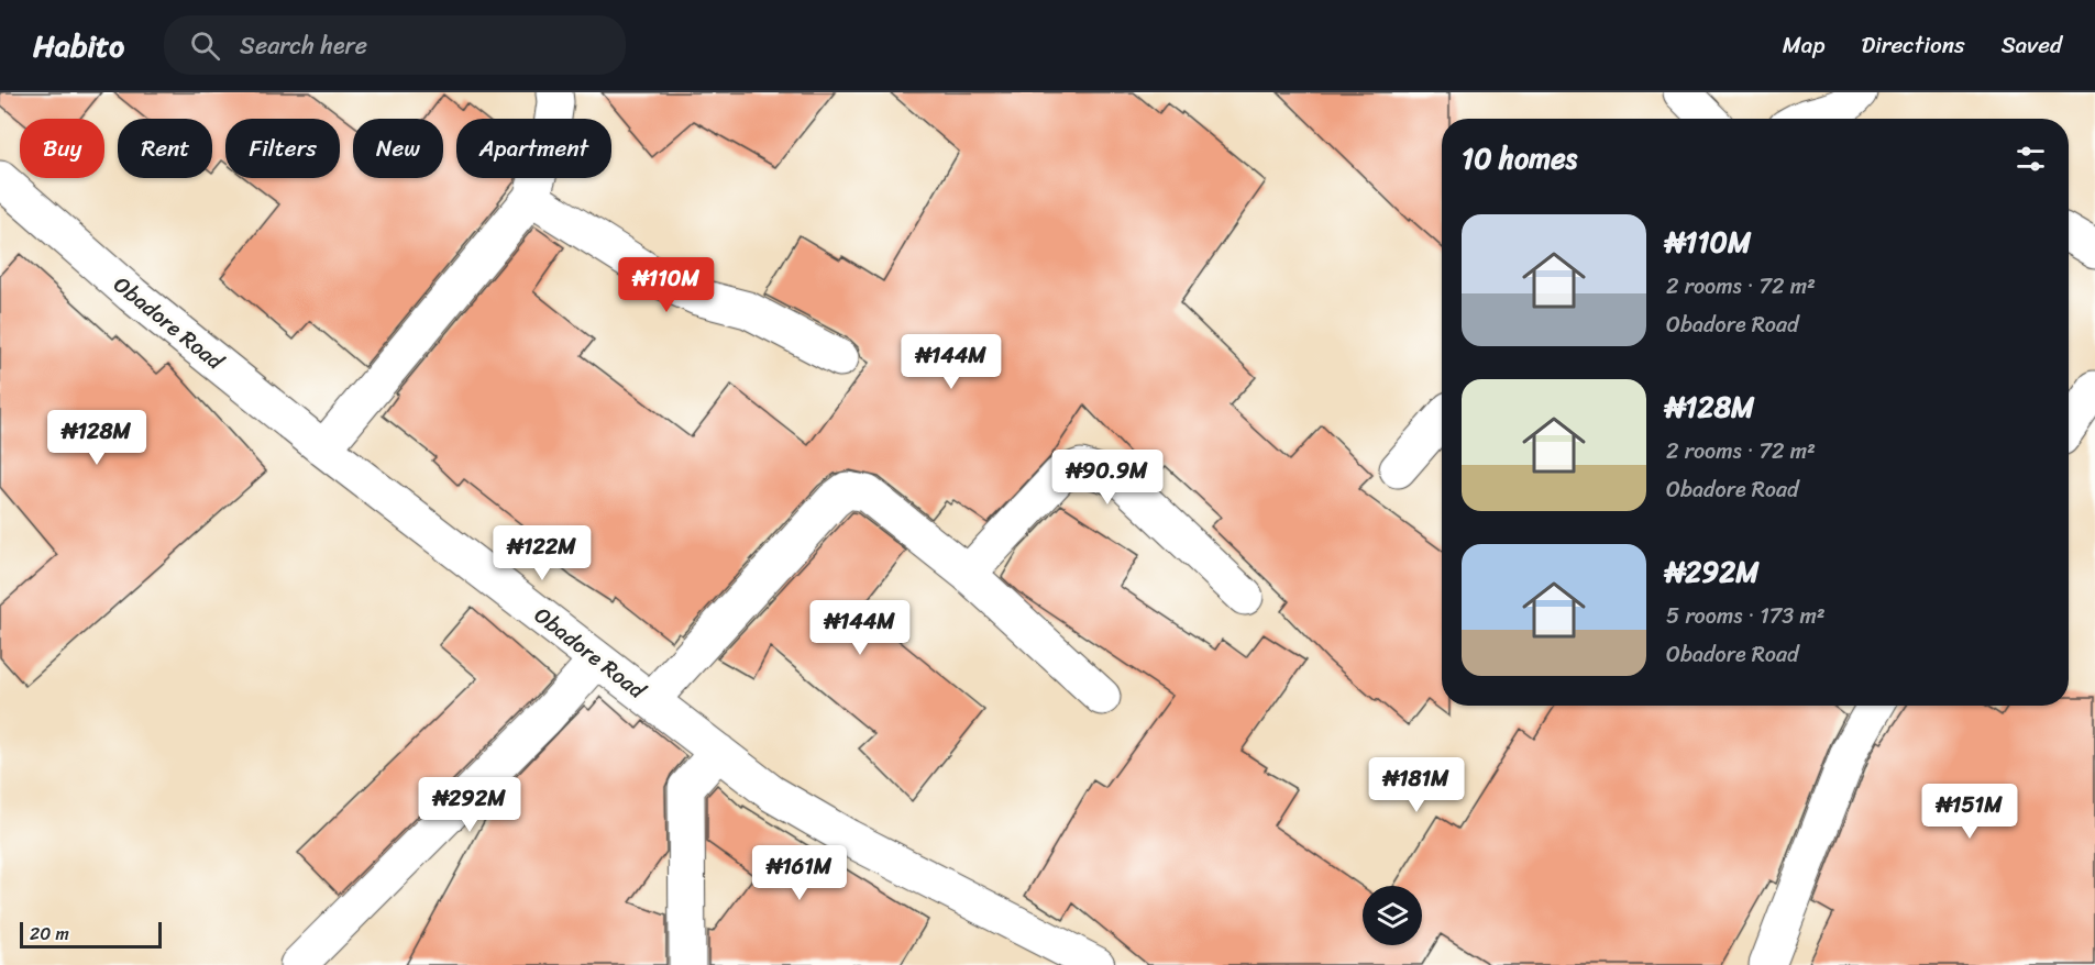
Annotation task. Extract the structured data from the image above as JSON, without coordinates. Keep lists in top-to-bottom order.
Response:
{
  "streets": {
    "street": ["Obadore Road"]
  },
  "scale_bar": "20 m",
  "page": {
    "header": "Habito",
    "search": "Search here",
    "nav": ["Map", "Directions", "Saved"],
    "chip": [
      "Buy",
      "Rent",
      "Filters",
      "New",
      "Apartment"
    ],
    "heading": "10 homes",
    "list": [
      {
        "name": "₦110M",
        "note": "2 rooms · 72 m² · Obadore Road"
      },
      {
        "name": "₦128M",
        "note": "2 rooms · 72 m² · Obadore Road"
      },
      {
        "name": "₦292M",
        "note": "5 rooms · 173 m² · Obadore Road"
      }
    ],
    "price": [
      "₦110M",
      "₦144M",
      "₦128M",
      "₦90.9M",
      "₦122M",
      "₦144M",
      "₦181M",
      "₦292M",
      "₦151M",
      "₦161M"
    ],
    "scale": "20 m"
  }
}
